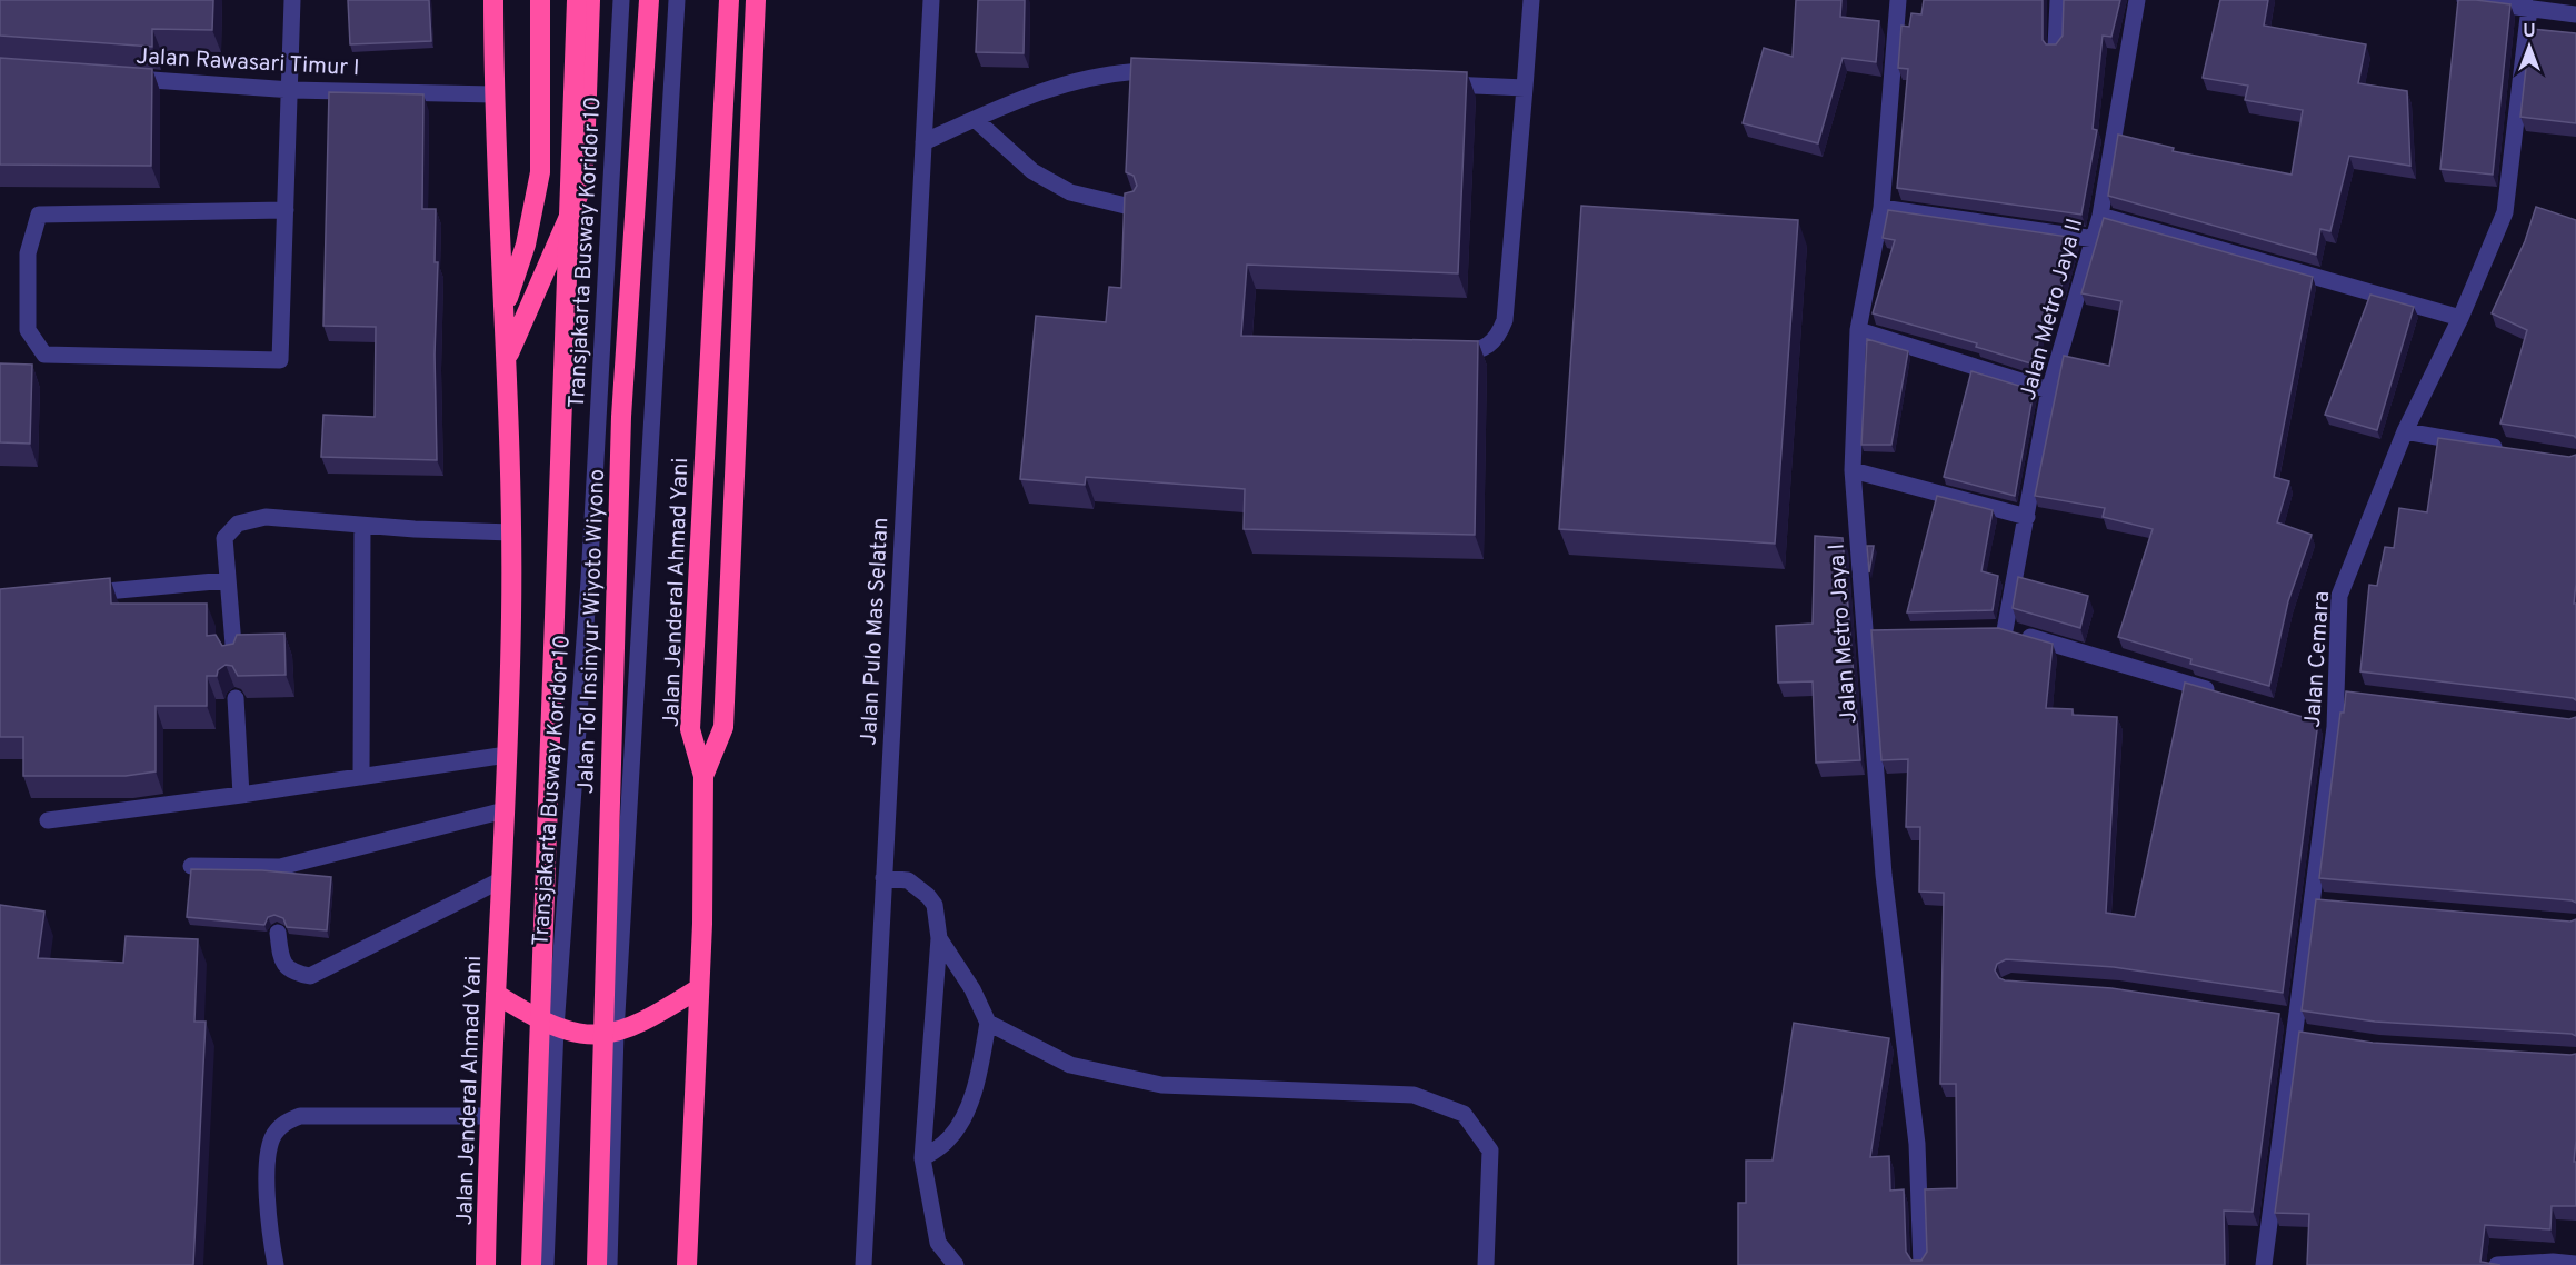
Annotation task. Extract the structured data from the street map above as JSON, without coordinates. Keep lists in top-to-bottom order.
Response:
{
  "streets": {
    "highway": ["Jalan Jenderal Ahmad Yani", "Jalan Tol Insinyur Wiyoto Wiyono"],
    "street": [
      "Jalan Rawasari Timur I",
      "Transjakarta Busway Koridor 10",
      "Jalan Metro Jaya II",
      "Jalan Pulo Mas Selatan",
      "Jalan Metro Jaya I",
      "Jalan Cemara"
    ]
  },
  "crossings": [
    ["Jalan Rawasari Timur I", "Jalan Jenderal Ahmad Yani"]
  ],
  "north": "top"
}
